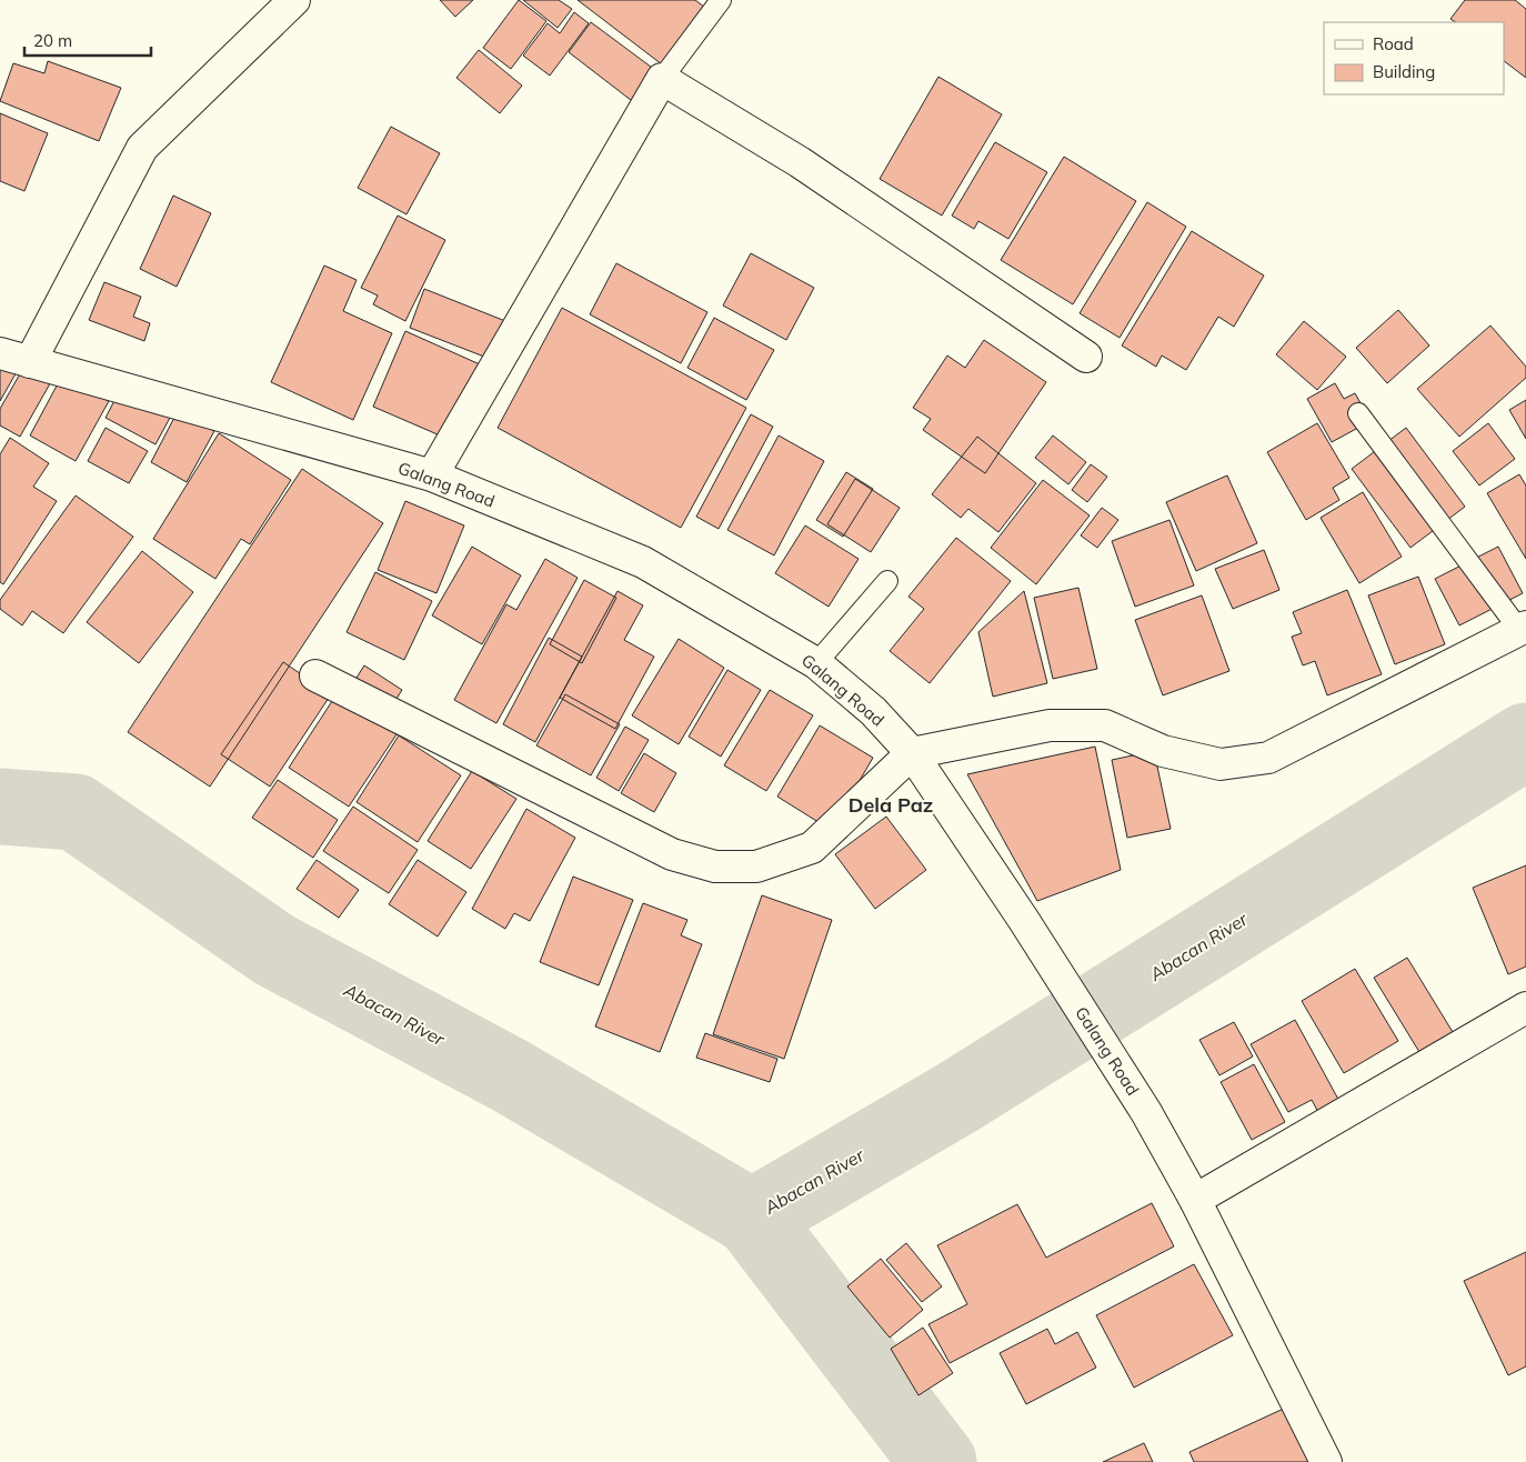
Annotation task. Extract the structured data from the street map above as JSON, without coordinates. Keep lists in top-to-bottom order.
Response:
{
  "streets": {
    "street": ["Galang Road"]
  },
  "districts": ["Dela Paz"],
  "water": ["Abacan River"],
  "legend": ["Road", "Building"],
  "scale_bar": "20 m"
}
